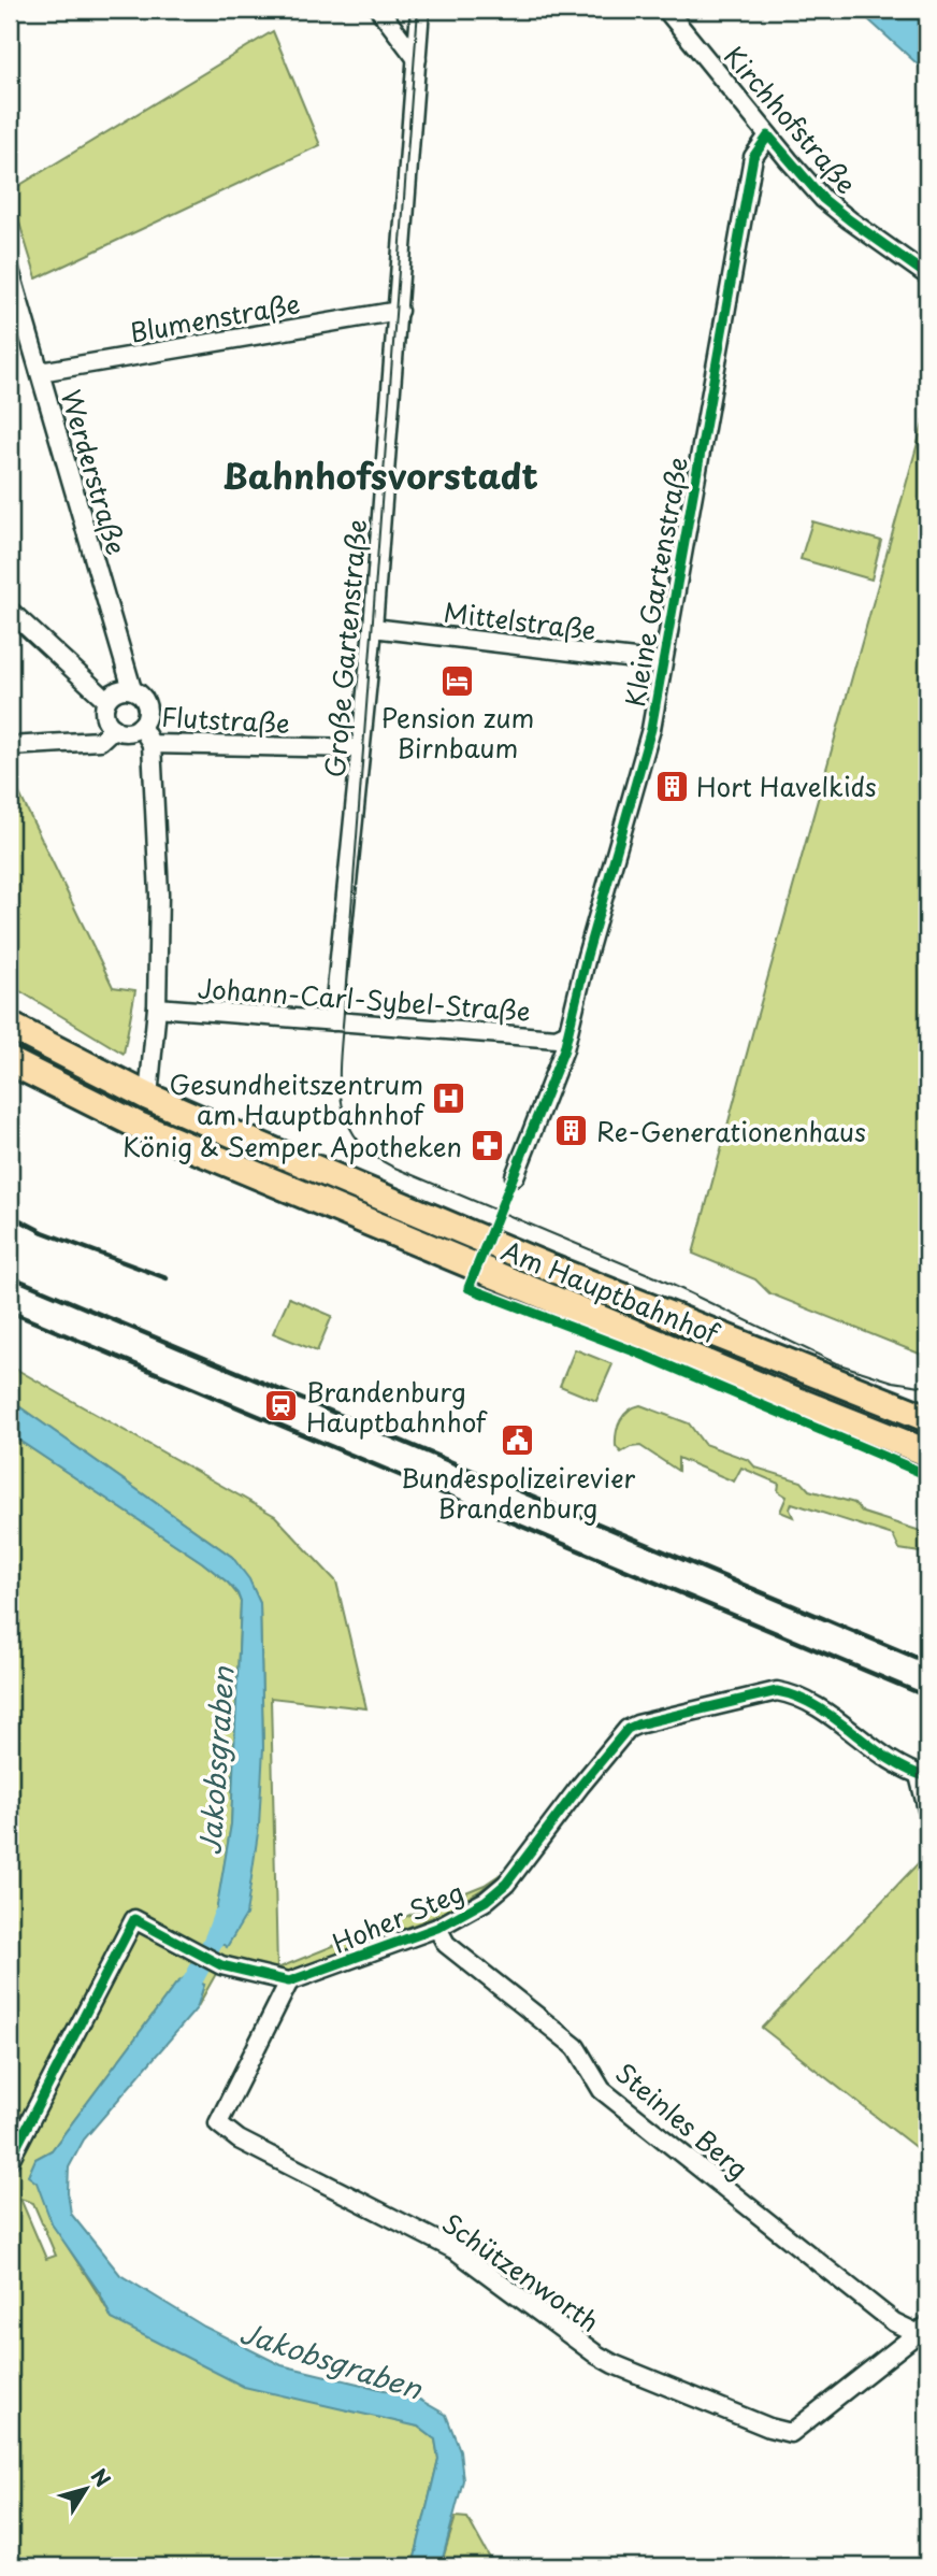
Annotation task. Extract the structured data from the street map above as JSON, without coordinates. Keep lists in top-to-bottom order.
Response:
{
  "streets": {
    "main road": ["Am Hauptbahnhof"],
    "street": [
      "Kirchhofstraße",
      "Blumenstraße",
      "Werderstraße",
      "Kleine Gartenstraße",
      "Mittelstraße",
      "Große Gartenstraße",
      "Flutstraße",
      "Johann-Carl-Sybel-Straße",
      "Hoher Steg",
      "Steinles Berg",
      "Schützenworth"
    ]
  },
  "crossings": [
    ["Kirchhofstraße", "Kleine Gartenstraße"],
    ["Blumenstraße", "Werderstraße"],
    ["Blumenstraße", "Große Gartenstraße"],
    ["Werderstraße", "Flutstraße"],
    ["Kleine Gartenstraße", "Mittelstraße"],
    ["Kleine Gartenstraße", "Johann-Carl-Sybel-Straße"],
    ["Mittelstraße", "Große Gartenstraße"],
    ["Große Gartenstraße", "Flutstraße"],
    ["Große Gartenstraße", "Johann-Carl-Sybel-Straße"],
    ["Hoher Steg", "Steinles Berg"],
    ["Hoher Steg", "Schützenworth"],
    ["Steinles Berg", "Schützenworth"]
  ],
  "districts": ["Bahnhofsvorstadt"],
  "water": ["Jakobsgraben"],
  "places": {
    "hotel": ["Pension zum Birnbaum"],
    "building": ["Hort Havelkids", "Re-Generationenhaus"],
    "hospital": ["Gesundheitszentrum am Hauptbahnhof"],
    "pharmacy": ["König & Semper Apotheken"],
    "station": ["Brandenburg Hauptbahnhof"],
    "public building": ["Bundespolizeirevier Brandenburg"]
  },
  "north": "top right"
}
